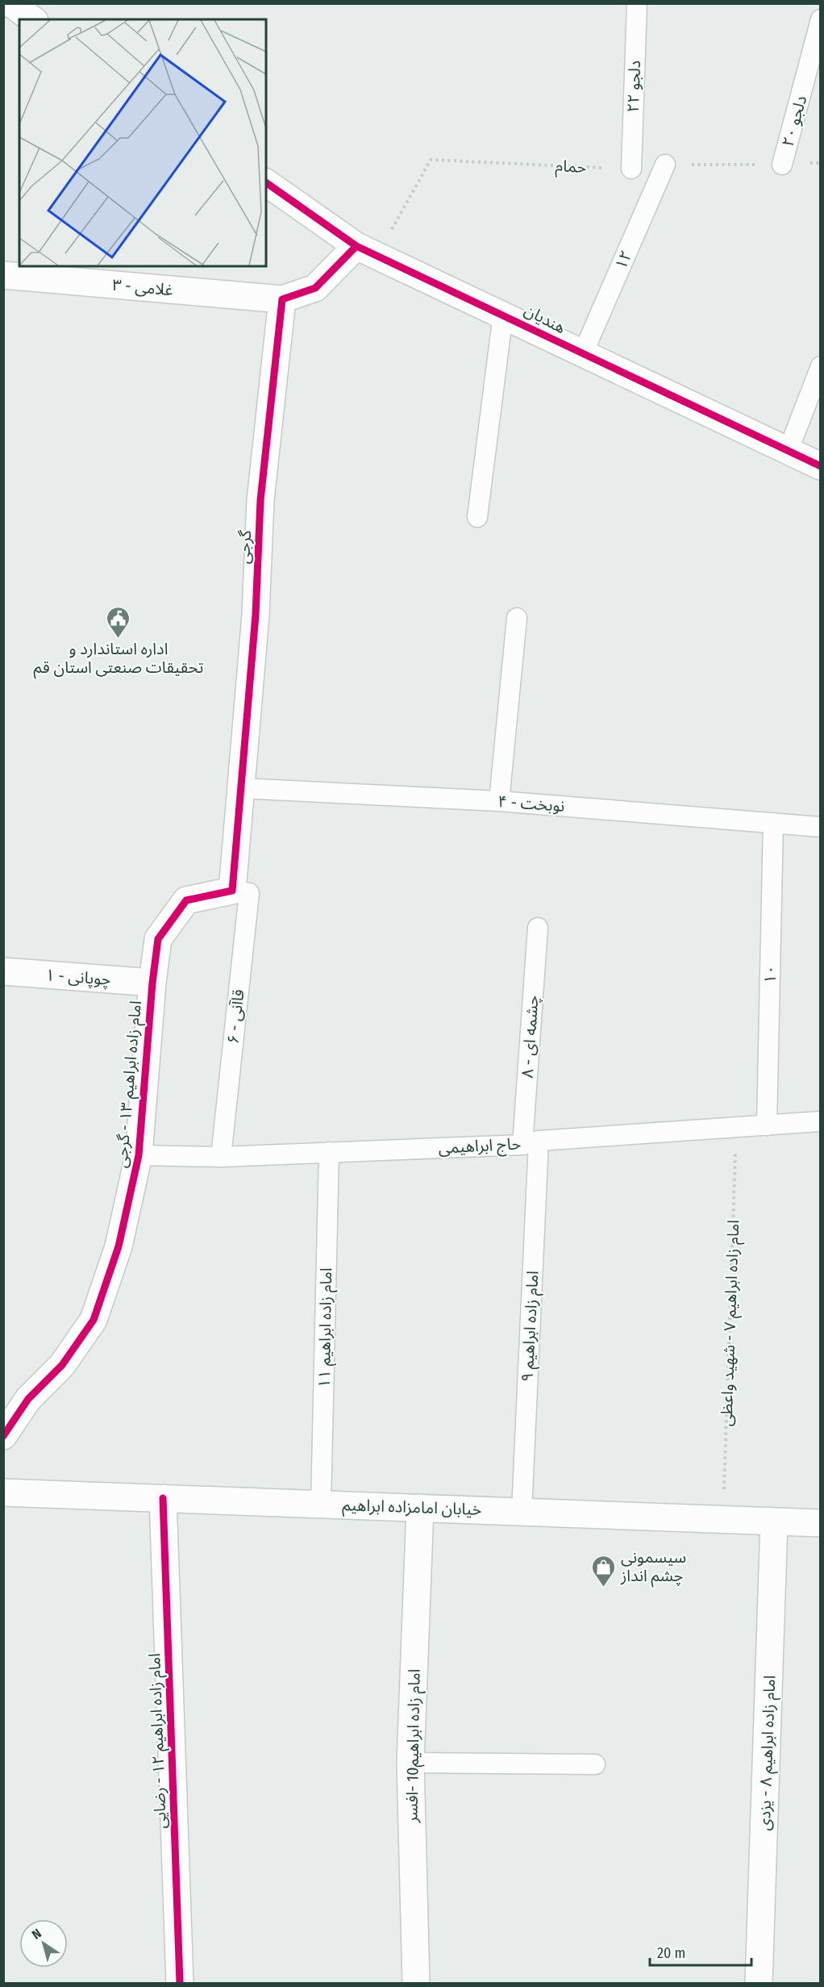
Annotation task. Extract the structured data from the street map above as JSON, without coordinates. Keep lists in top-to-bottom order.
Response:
{
  "streets": {
    "street": [
      "۳ - غلامی",
      "هندیان",
      "گرجی",
      "۱ - چوپانی",
      "امام زاده ابراهیم ۱۳ - گرجی",
      "خیابان امامزاده ابراهیم",
      "امام زاده ابراهیم ۱۲ - رضایی",
      "امام زاده ابراهیم10 -افسر",
      "امام زاده ابراهیم ۸ - یزدی"
    ],
    "lane": [
      "دلجو ۲۲",
      "دلجو ۲۰",
      "۱۲",
      "۴ - نوبخت",
      "۱۰",
      "۶ - قاآنی",
      "۸ - چشمه ای",
      "حاج ابراهیمی",
      "امام زاده ابراهيم ۹",
      "امام زاده ابراهیم ۱۱"
    ],
    "path": ["حمام", "امام زاده ابراهیم ۷ - شهید واعظی"]
  },
  "crossings": [
    ["دلجو ۲۲", "حمام"],
    ["حمام", "هندیان"],
    ["۱۲", "هندیان"],
    ["۳ - غلامی", "گرجی"],
    ["گرجی", "۴ - نوبخت"],
    ["گرجی", "۶ - قاآنی"],
    ["گرجی", "امام زاده ابراهیم ۱۳ - گرجی"],
    ["۴ - نوبخت", "۱۰"],
    ["۱۰", "حاج ابراهیمی"],
    ["۱ - چوپانی", "امام زاده ابراهیم ۱۳ - گرجی"],
    ["۶ - قاآنی", "امام زاده ابراهیم ۱۳ - گرجی"],
    ["۶ - قاآنی", "حاج ابراهیمی"],
    ["۸ - چشمه ای", "حاج ابراهیمی"],
    ["۸ - چشمه ای", "امام زاده ابراهيم ۹"],
    ["امام زاده ابراهیم ۱۳ - گرجی", "حاج ابراهیمی"],
    ["حاج ابراهیمی", "امام زاده ابراهیم ۷ - شهید واعظی"],
    ["حاج ابراهیمی", "امام زاده ابراهيم ۹"],
    ["حاج ابراهیمی", "امام زاده ابراهیم ۱۱"],
    ["امام زاده ابراهیم ۷ - شهید واعظی", "خیابان امامزاده ابراهیم"],
    ["امام زاده ابراهيم ۹", "خیابان امامزاده ابراهیم"],
    ["امام زاده ابراهیم ۱۱", "خیابان امامزاده ابراهیم"],
    ["خیابان امامزاده ابراهیم", "امام زاده ابراهیم ۱۲ - رضایی"],
    ["خیابان امامزاده ابراهیم", "امام زاده ابراهیم10 -افسر"],
    ["خیابان امامزاده ابراهیم", "امام زاده ابراهیم ۸ - یزدی"]
  ],
  "places": {
    "public building": ["اداره استاندارد و تحقیقات صنعتی استان قم"],
    "shop": ["سیسمونی چشم انداز"]
  },
  "scale_bar": "20 m",
  "north": "top left"
}
